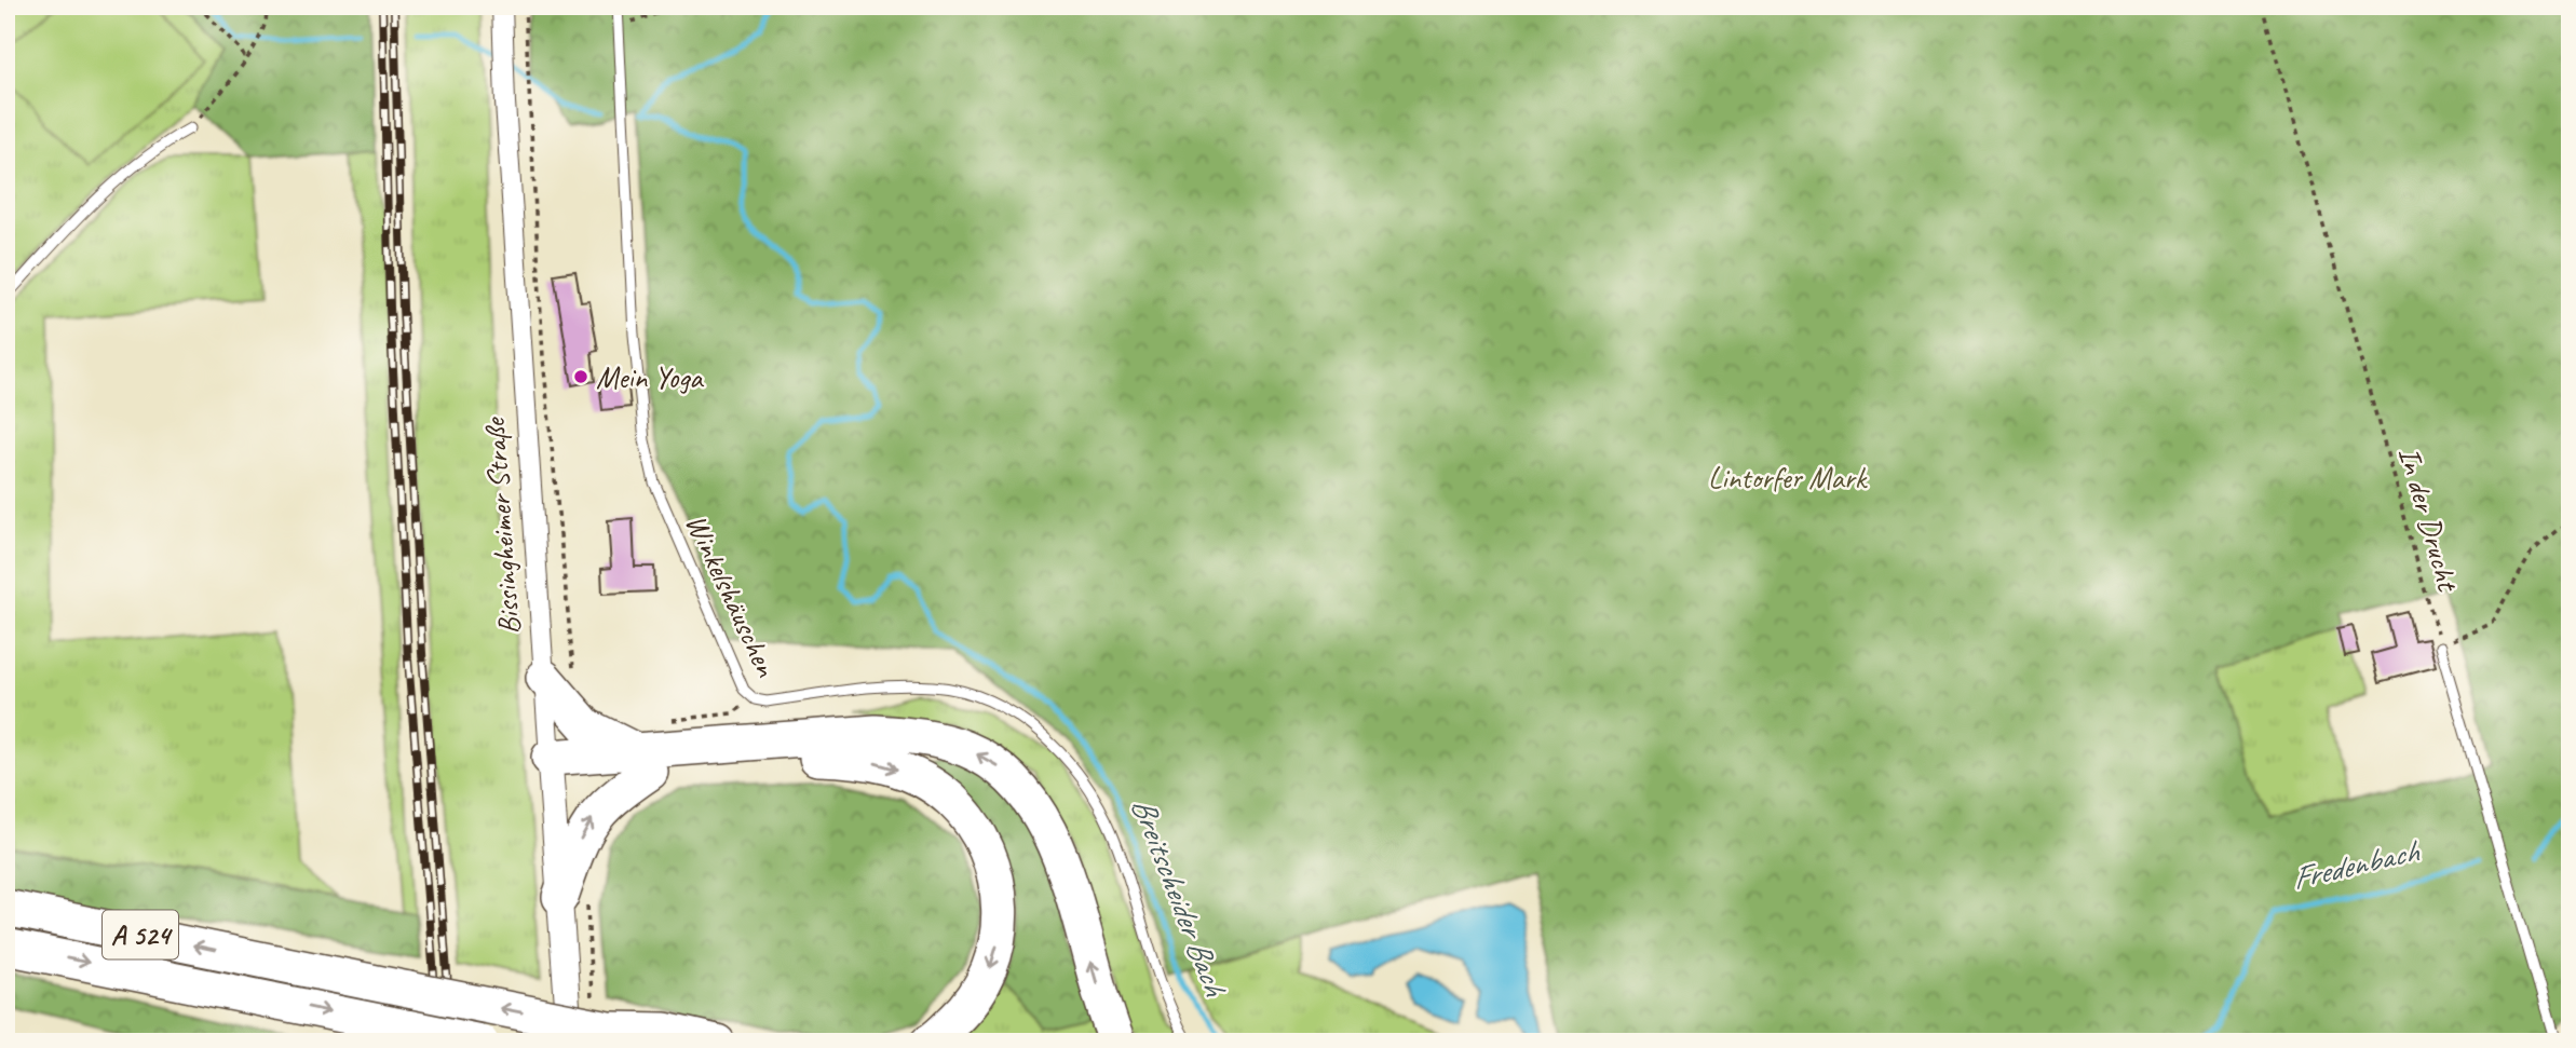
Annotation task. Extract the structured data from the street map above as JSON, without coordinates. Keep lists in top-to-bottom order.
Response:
{
  "streets": {
    "highway": ["A 524"],
    "street": ["Bissingheimer Straße"],
    "lane": ["Winkelshäuschen"],
    "path": ["In der Drucht"]
  },
  "water": ["Fredenbach", "Breitscheider Bach"],
  "parks": ["Lintorfer Mark"],
  "places": ["Mein Yoga"]
}
